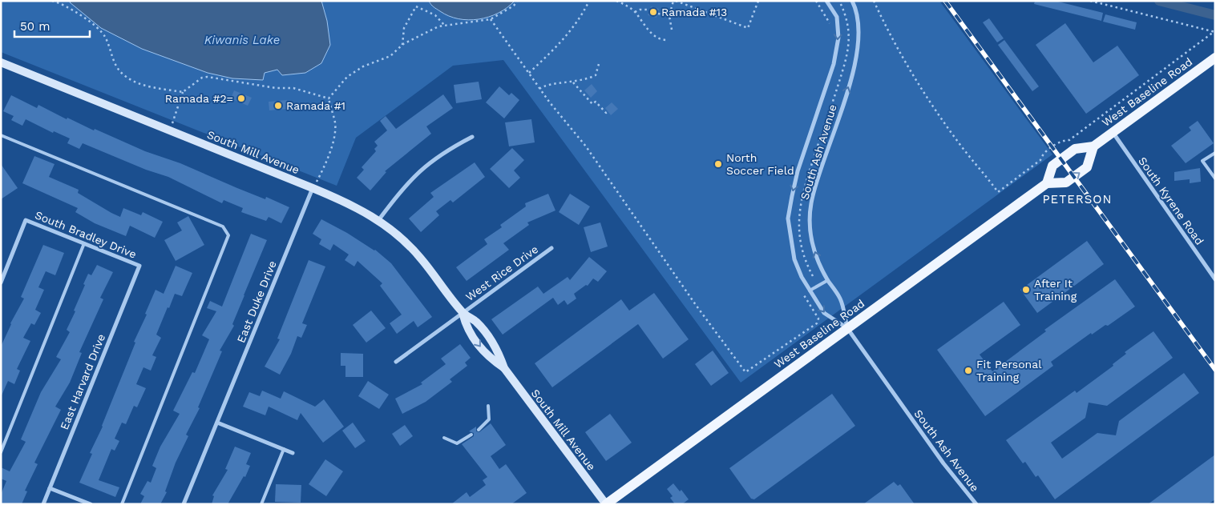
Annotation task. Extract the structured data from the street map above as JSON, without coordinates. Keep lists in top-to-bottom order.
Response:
{
  "streets": {
    "main road": ["West Baseline Road"],
    "street": [
      "South Mill Avenue",
      "South Ash Avenue",
      "South Kyrene Road",
      "South Bradley Drive",
      "West Rice Drive",
      "East Duke Drive",
      "East Harvard Drive"
    ]
  },
  "crossings": [
    ["West Baseline Road", "South Mill Avenue"],
    ["West Baseline Road", "South Ash Avenue"],
    ["West Baseline Road", "South Kyrene Road"],
    ["South Mill Avenue", "West Rice Drive"],
    ["South Mill Avenue", "East Duke Drive"],
    ["South Bradley Drive", "East Harvard Drive"]
  ],
  "districts": ["PETERSON"],
  "water": ["Kiwanis Lake"],
  "places": [
    "Ramada #13",
    "Ramada #2=",
    "Ramada #1",
    "North Soccer Field",
    "After It Training",
    "Fit Personal Training"
  ],
  "scale_bar": "50 m"
}
